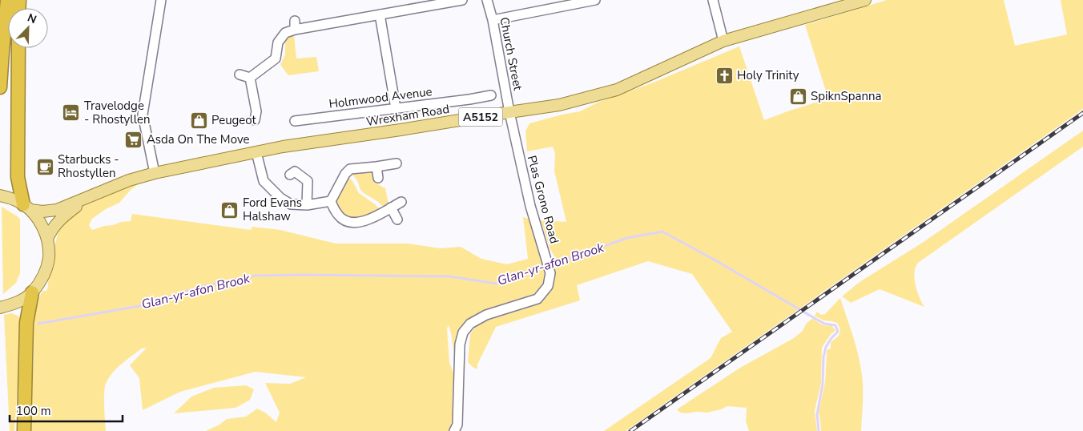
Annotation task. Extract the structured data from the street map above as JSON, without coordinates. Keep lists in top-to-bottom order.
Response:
{
  "streets": {
    "main road": ["Wrexham Road", "A5152"],
    "street": ["Church Street", "Holmwood Avenue", "Plas Grono Road"]
  },
  "crossings": [
    ["Church Street", "Wrexham Road"],
    ["Church Street", "Plas Grono Road"],
    ["Wrexham Road", "Plas Grono Road"]
  ],
  "water": ["Glan-yr-afon Brook"],
  "places": {
    "church": ["Holy Trinity"],
    "shop": ["SpiknSpanna", "Peugeot", "Ford Evans Halshaw"],
    "hotel": ["Travelodge - Rhostyllen"],
    "supermarket": ["Asda On The Move"],
    "cafe": ["Starbucks - Rhostyllen"]
  },
  "scale_bar": "100 m",
  "north": "top right"
}
